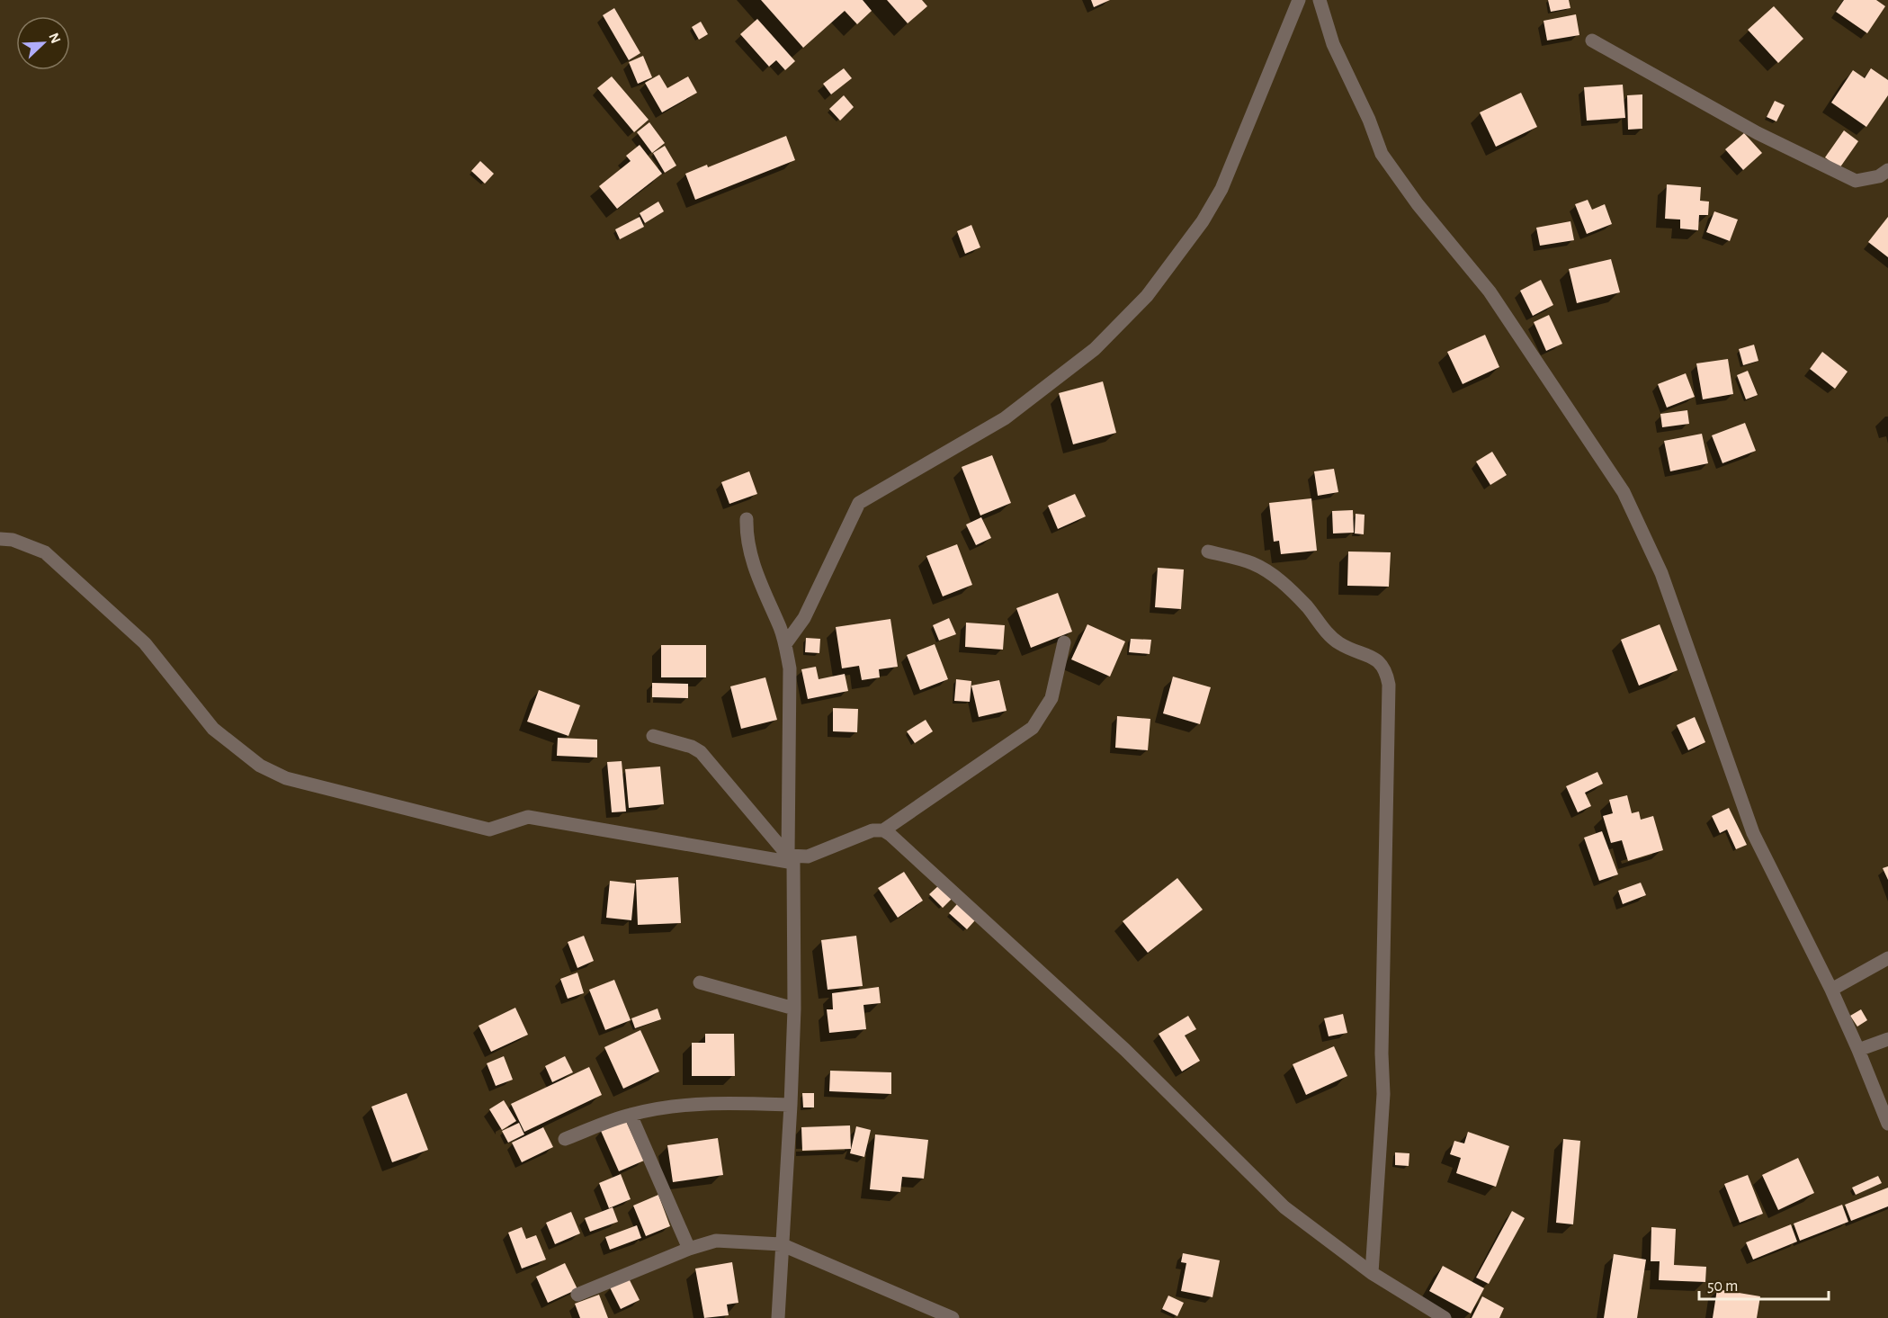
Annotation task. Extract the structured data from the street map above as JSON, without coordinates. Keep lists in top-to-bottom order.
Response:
{
  "scale_bar": "50 m",
  "north": "top right"
}
